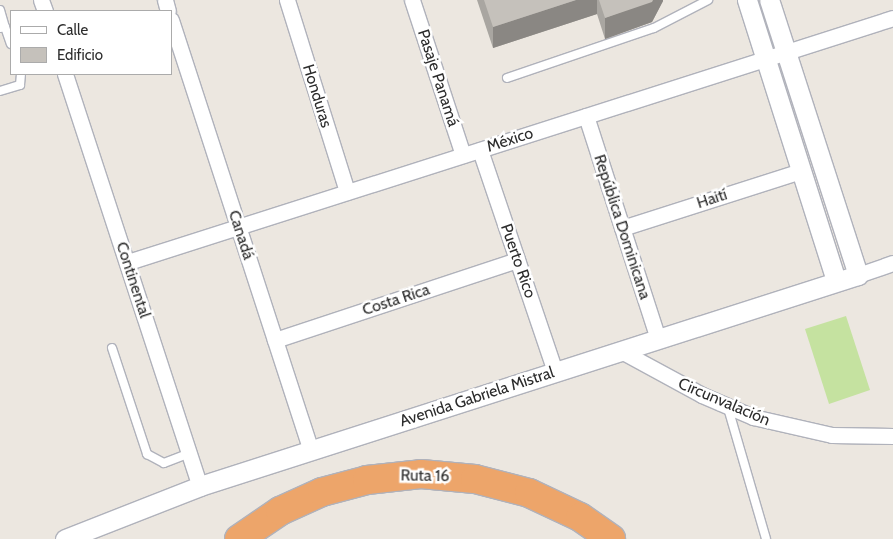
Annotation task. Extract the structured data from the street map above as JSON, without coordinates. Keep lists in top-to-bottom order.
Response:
{
  "streets": {
    "highway": ["Ruta 16"],
    "street": [
      "Pasaje Panamá",
      "Honduras",
      "México",
      "Haití",
      "República Dominicana",
      "Canadá",
      "Puerto Rico",
      "Continental",
      "Costa Rica",
      "Avenida Gabriela Mistral",
      "Circunvalación"
    ]
  },
  "crossings": [
    ["Pasaje Panamá", "México"],
    ["Honduras", "México"],
    ["México", "República Dominicana"],
    ["México", "Canadá"],
    ["México", "Puerto Rico"],
    ["México", "Continental"],
    ["Haití", "República Dominicana"],
    ["República Dominicana", "Avenida Gabriela Mistral"],
    ["Canadá", "Costa Rica"],
    ["Canadá", "Avenida Gabriela Mistral"],
    ["Puerto Rico", "Costa Rica"],
    ["Puerto Rico", "Avenida Gabriela Mistral"],
    ["Continental", "Avenida Gabriela Mistral"],
    ["Avenida Gabriela Mistral", "Circunvalación"]
  ],
  "legend": ["Calle", "Edificio"]
}
